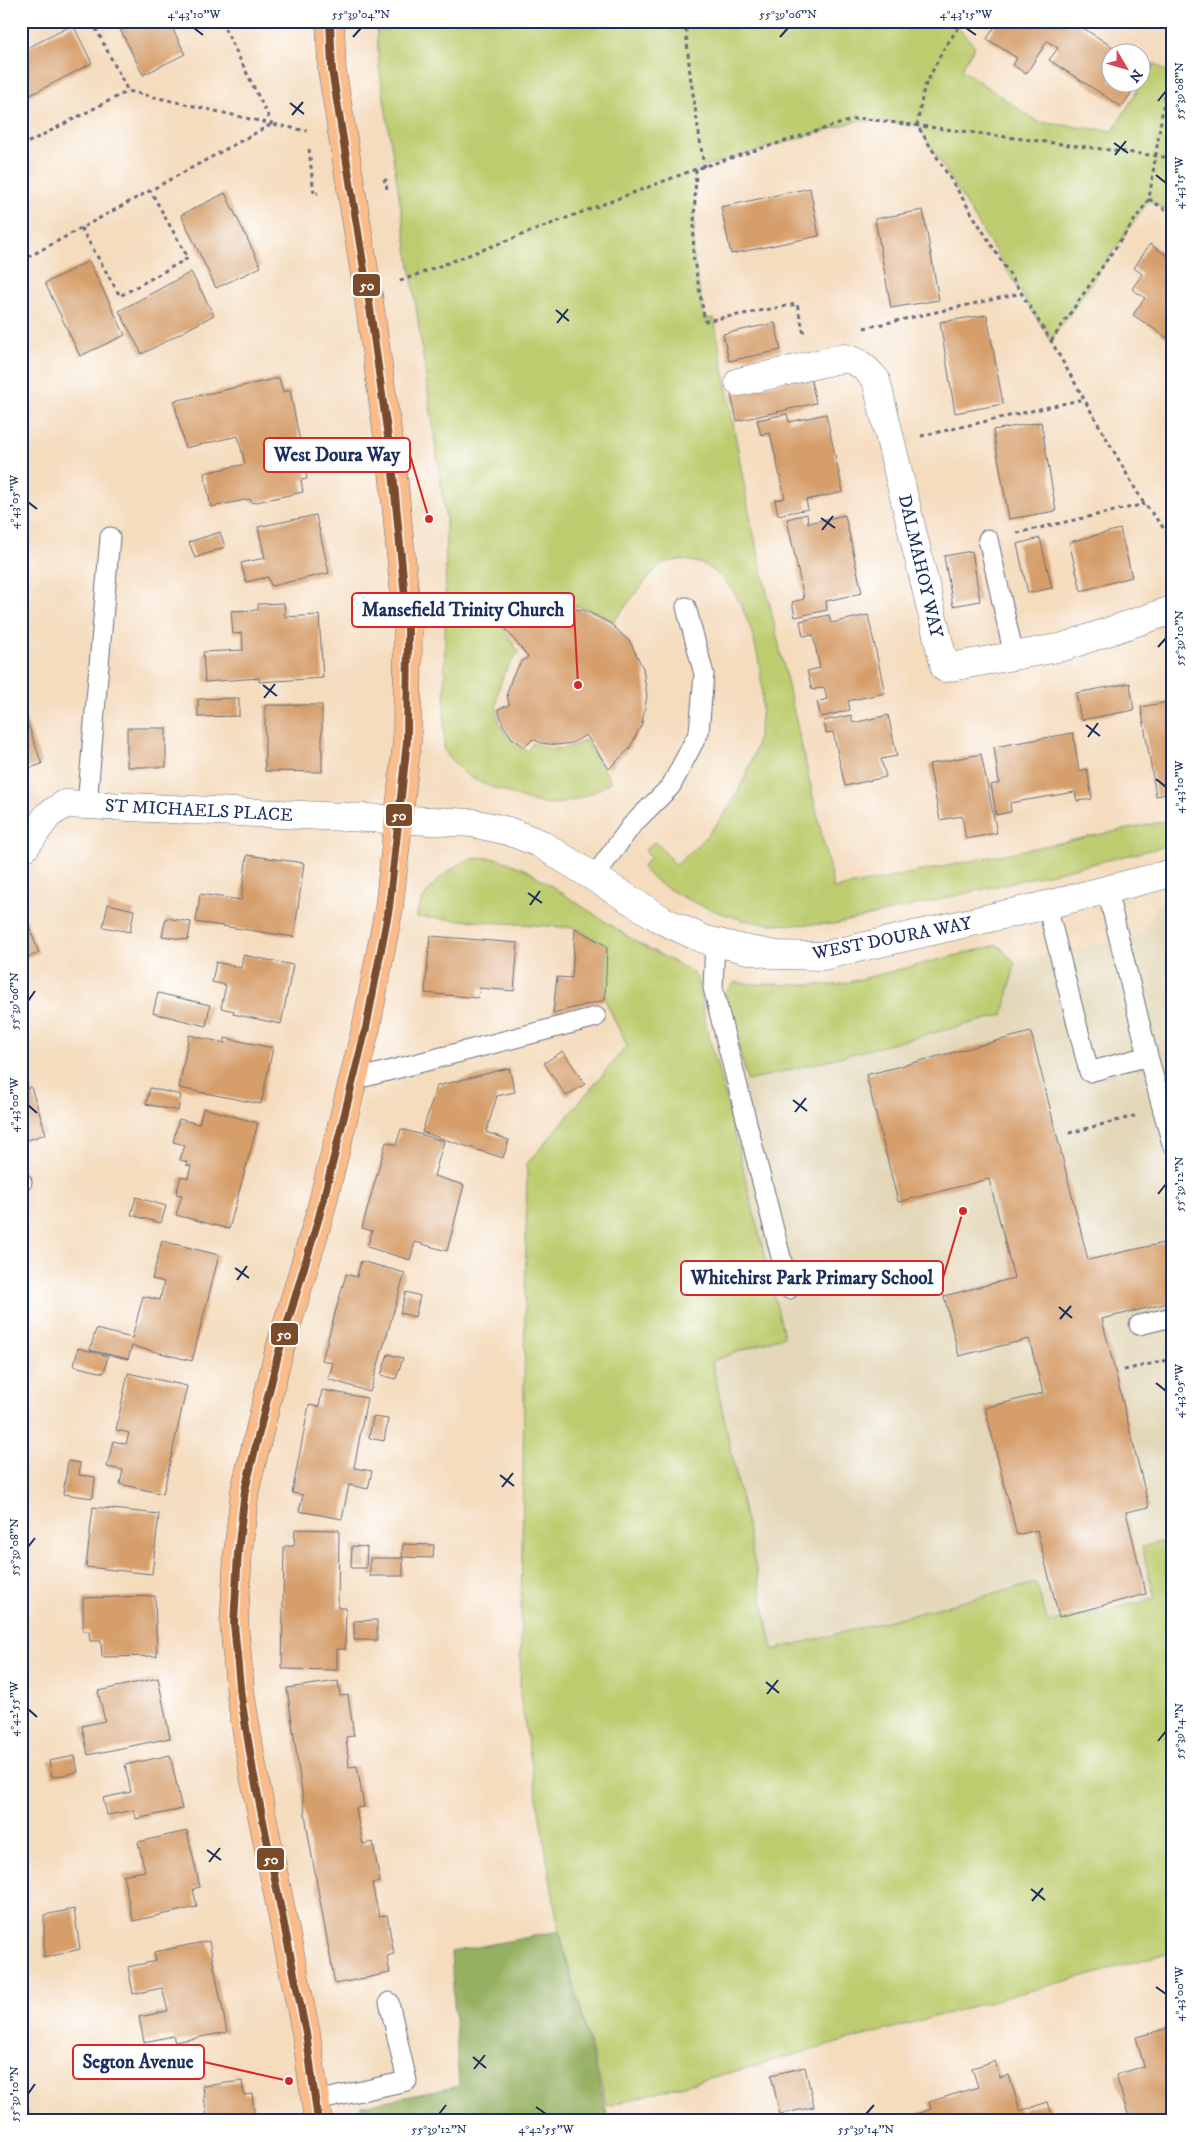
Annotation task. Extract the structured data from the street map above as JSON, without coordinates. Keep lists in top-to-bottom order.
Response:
{
  "streets": {
    "street": ["DALMAHOY WAY", "ST MICHAELS PLACE", "WEST DOURA WAY"]
  },
  "crossings": [
    ["ST MICHAELS PLACE", "WEST DOURA WAY"]
  ],
  "places": [
    "West Doura Way",
    "Mansefield Trinity Church",
    "Whitehirst Park Primary School",
    "Segton Avenue"
  ],
  "lines": ["transit line 50"],
  "north": "bottom right",
  "coordinates": [
    "4°43'10\"W",
    "55°39'04\"N",
    "55°39'06\"N",
    "4°43'15\"W",
    "55°39'08\"N",
    "4°43'05\"W",
    "55°39'10\"N",
    "4°43'00\"W",
    "55°39'12\"N",
    "4°42'55\"W",
    "55°39'14\"N"
  ]
}
